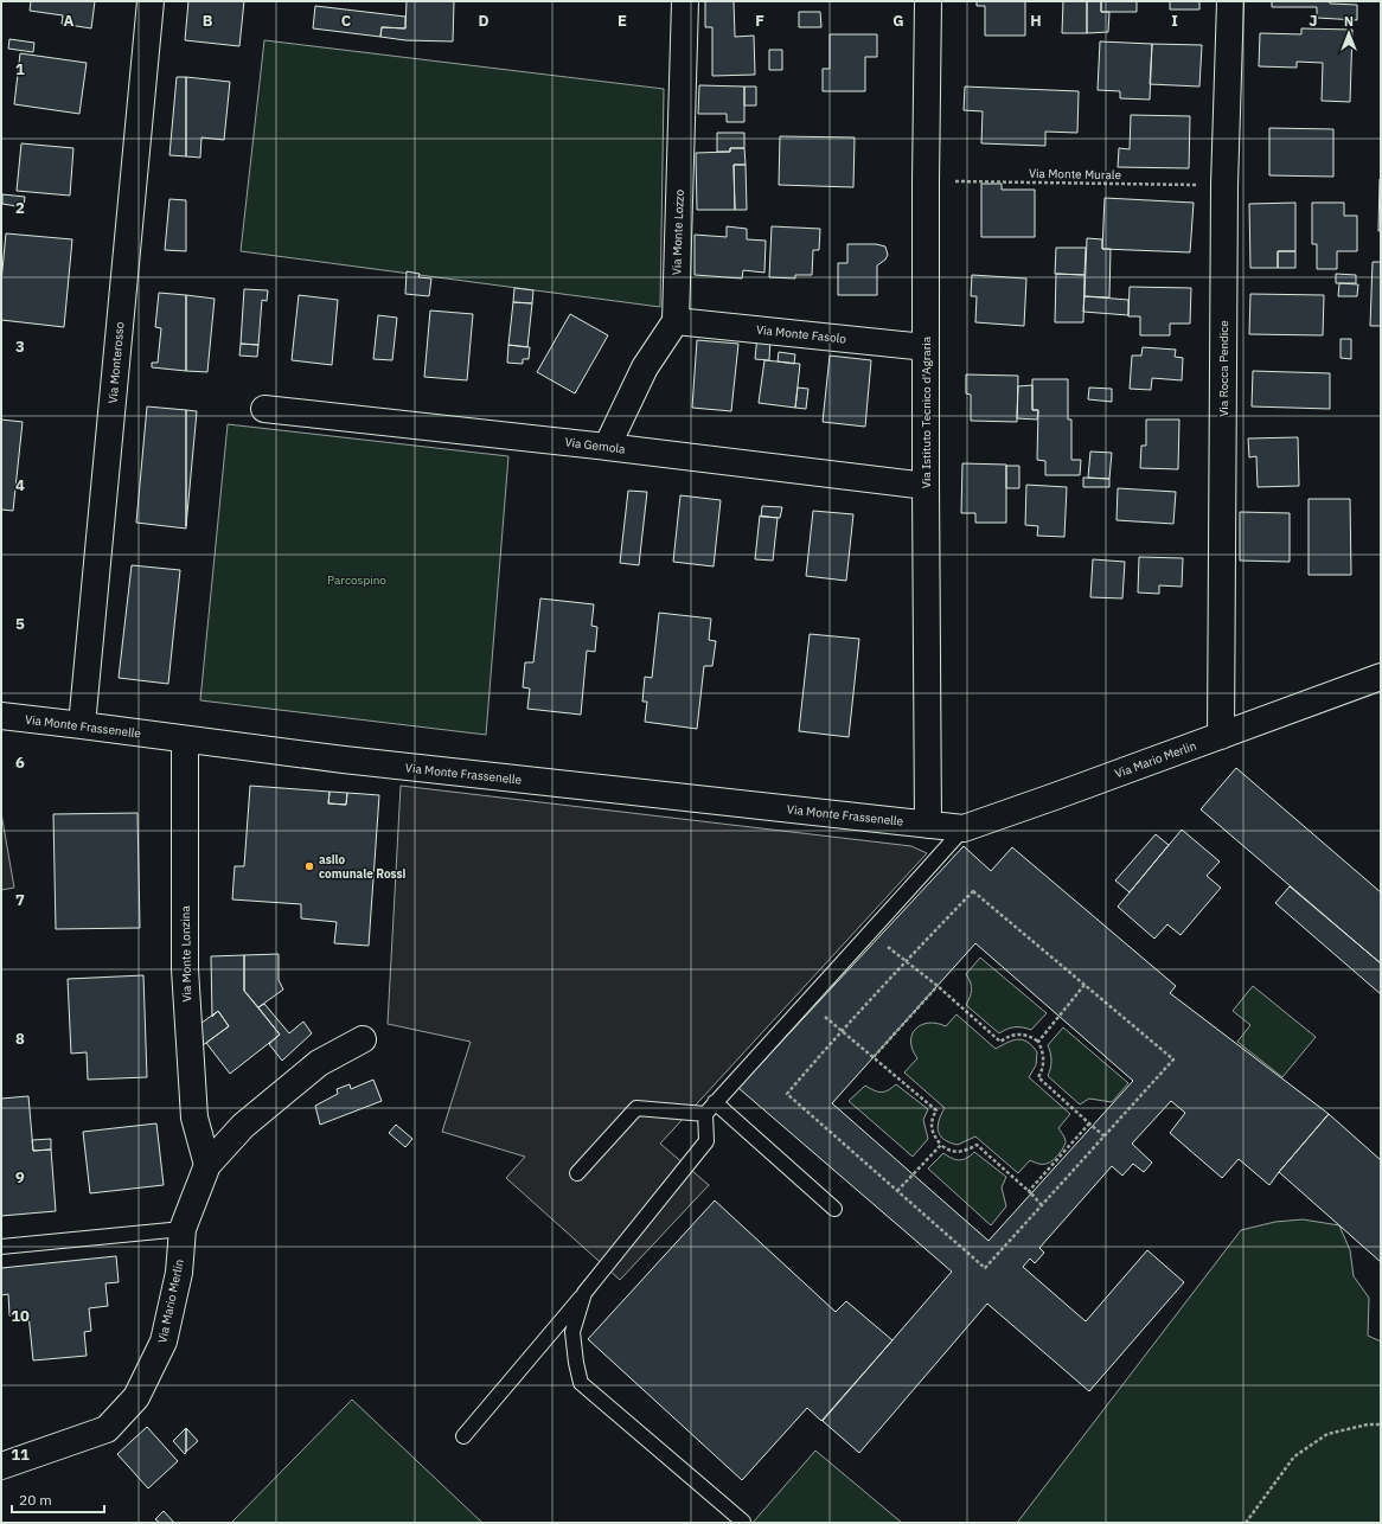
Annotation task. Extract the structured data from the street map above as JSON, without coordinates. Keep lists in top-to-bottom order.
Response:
{
  "streets": {
    "street": [
      "Via Monte Lozzo",
      "Via Monte Fasolo",
      "Via Monterosso",
      "Via Rocca Pendice",
      "Via Istituto Tecnico d'Agraria",
      "Via Gemola",
      "Via Monte Frassenelle",
      "Via Mario Merlin",
      "Via Monte Lonzina"
    ],
    "path": ["Via Monte Murale"]
  },
  "crossings": [
    ["Via Monte Murale", "Via Rocca Pendice"],
    ["Via Monte Murale", "Via Istituto Tecnico d'Agraria"],
    ["Via Monte Lozzo", "Via Monte Fasolo"],
    ["Via Monte Fasolo", "Via Istituto Tecnico d'Agraria"],
    ["Via Monterosso", "Via Monte Frassenelle"],
    ["Via Rocca Pendice", "Via Mario Merlin"],
    ["Via Istituto Tecnico d'Agraria", "Via Gemola"],
    ["Via Istituto Tecnico d'Agraria", "Via Monte Frassenelle"],
    ["Via Istituto Tecnico d'Agraria", "Via Mario Merlin"],
    ["Via Monte Frassenelle", "Via Mario Merlin"],
    ["Via Monte Frassenelle", "Via Monte Lonzina"],
    ["Via Mario Merlin", "Via Monte Lonzina"]
  ],
  "parks": ["Parcospino"],
  "places": ["asilo comunale Rossi"],
  "scale_bar": "20 m",
  "north": "top",
  "grid": {
    "columns": [
      "A",
      "B",
      "C",
      "D",
      "E",
      "F",
      "G",
      "H",
      "I",
      "J"
    ],
    "rows": [
      "1",
      "2",
      "3",
      "4",
      "5",
      "6",
      "7",
      "8",
      "9",
      "10",
      "11"
    ]
  }
}
